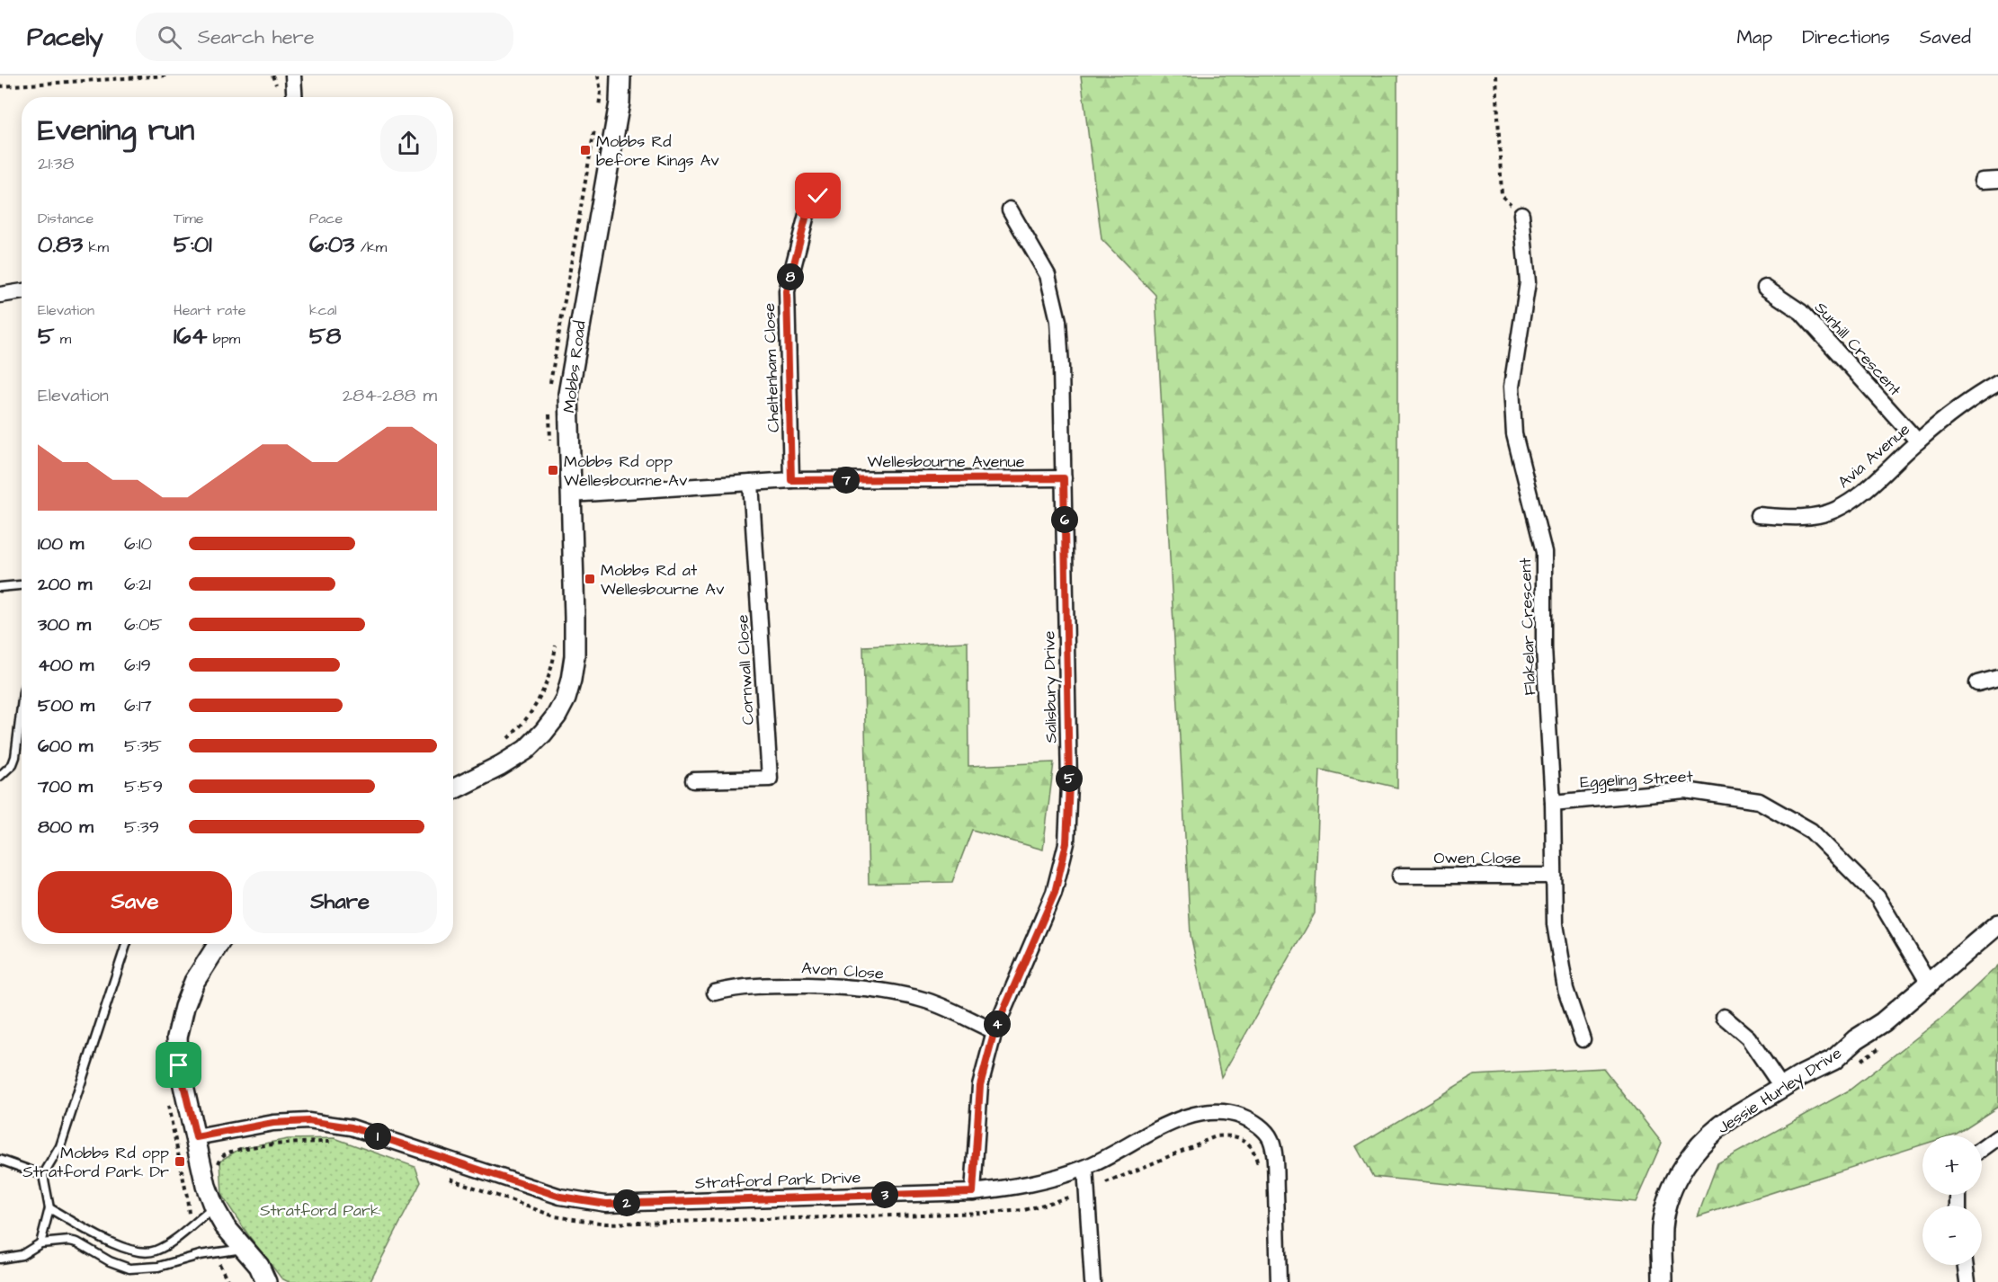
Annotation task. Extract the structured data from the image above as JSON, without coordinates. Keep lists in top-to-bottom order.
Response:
{
  "streets": {
    "street": [
      "Sunhill Crescent",
      "Mobbs Road",
      "Cheltenham Close",
      "Avia Avenue",
      "Wellesbourne Avenue",
      "Flakelar Crescent",
      "Cornwall Close",
      "Salisbury Drive",
      "Eggeling Street",
      "Owen Close",
      "Avon Close",
      "Jessie Hurley Drive",
      "Stratford Park Drive"
    ]
  },
  "crossings": [
    ["Sunhill Crescent", "Avia Avenue"],
    ["Mobbs Road", "Wellesbourne Avenue"],
    ["Cheltenham Close", "Wellesbourne Avenue"],
    ["Wellesbourne Avenue", "Cornwall Close"],
    ["Wellesbourne Avenue", "Salisbury Drive"],
    ["Flakelar Crescent", "Eggeling Street"],
    ["Flakelar Crescent", "Owen Close"],
    ["Salisbury Drive", "Avon Close"],
    ["Salisbury Drive", "Stratford Park Drive"],
    ["Eggeling Street", "Jessie Hurley Drive"]
  ],
  "parks": ["Stratford Park"],
  "places": {
    "transit": [
      "Mobbs Rd before Kings Av",
      "Mobbs Rd opp Wellesbourne Av",
      "Mobbs Rd at Wellesbourne Av",
      "Mobbs Rd opp Stratford Park Dr"
    ]
  },
  "page": {
    "header": "Pacely",
    "search": "Search here",
    "nav": ["Map", "Directions", "Saved"],
    "heading": ["Evening run", "21:38"],
    "stats": [
      ["Distance", "0.83 km"],
      ["Time", "5:01"],
      ["Pace", "6:03 /km"],
      ["Elevation", "5 m"],
      ["Heart rate", "164 bpm"],
      ["kcal", "58"]
    ],
    "pins": [
      "8",
      "7",
      "6",
      "5",
      "4",
      "1",
      "3",
      "2"
    ],
    "chart": ["Elevation", "284–288 m"],
    "list": [
      {
        "name": "100 m",
        "note": "6:10"
      },
      {
        "name": "200 m",
        "note": "6:21"
      },
      {
        "name": "300 m",
        "note": "6:05"
      },
      {
        "name": "400 m",
        "note": "6:19"
      },
      {
        "name": "500 m",
        "note": "6:17"
      },
      {
        "name": "600 m",
        "note": "5:35"
      },
      {
        "name": "700 m",
        "note": "5:59"
      },
      {
        "name": "800 m",
        "note": "5:39"
      }
    ],
    "buttons": ["Save", "Share"],
    "map_buttons": ["+", "−"]
  }
}
